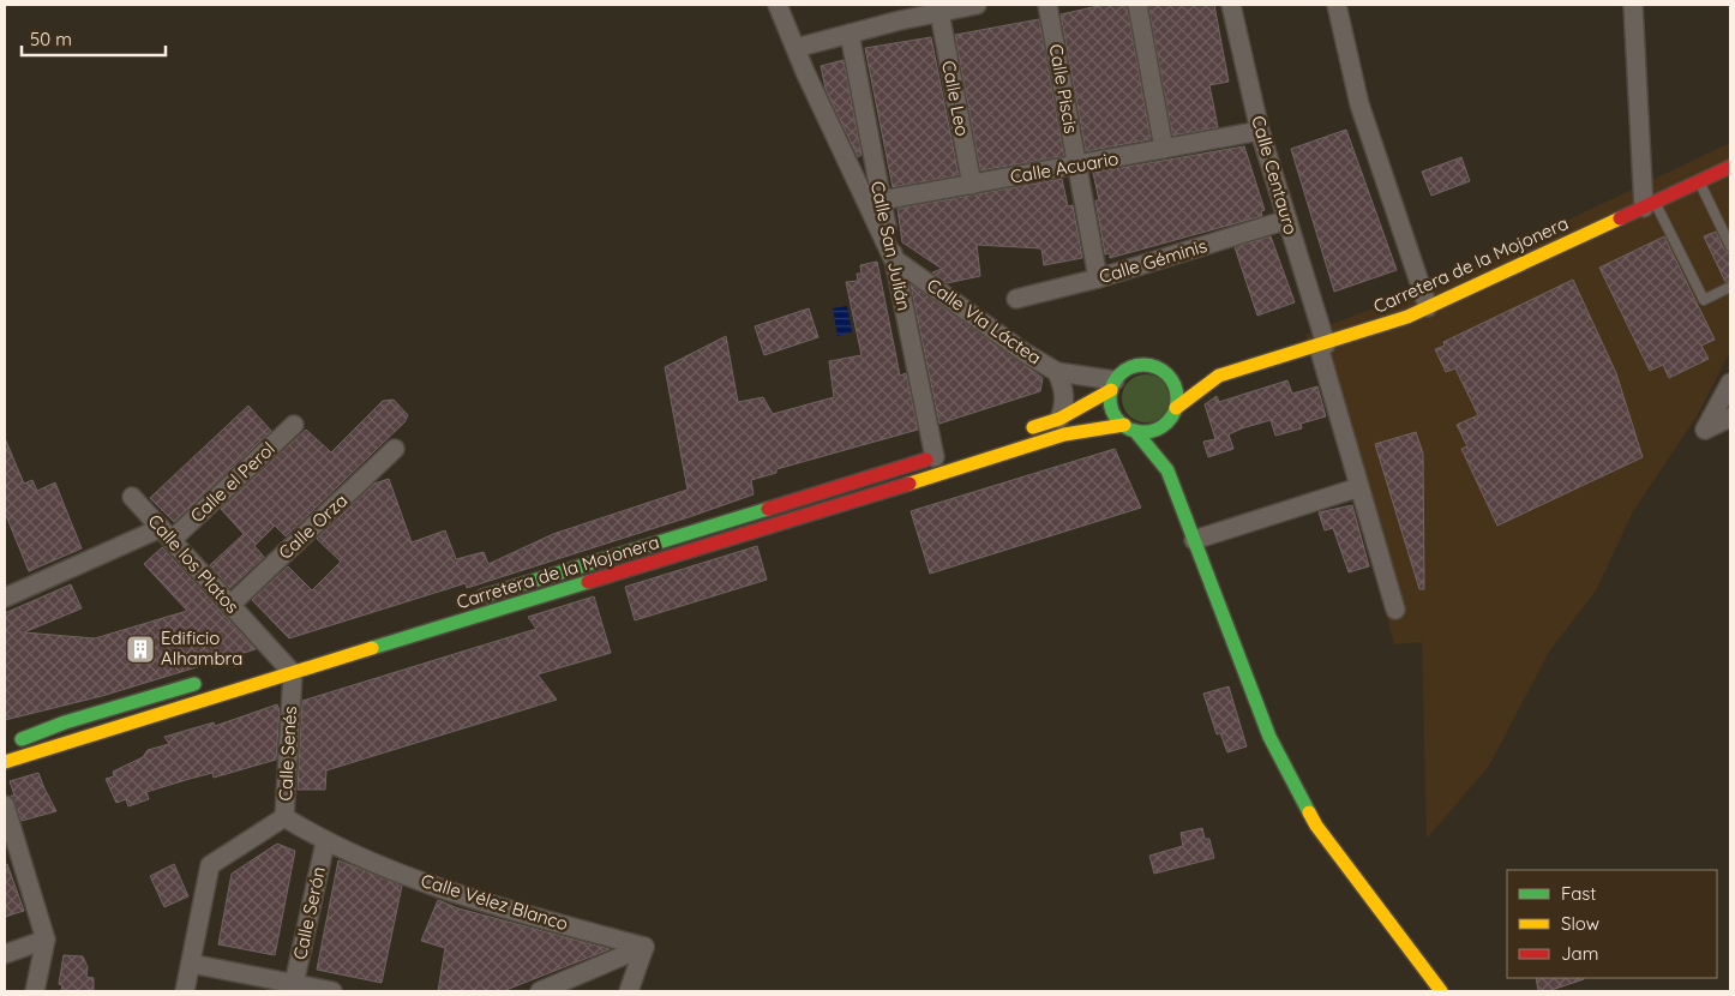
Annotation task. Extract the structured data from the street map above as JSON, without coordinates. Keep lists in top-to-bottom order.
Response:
{
  "streets": {
    "street": [
      "Calle Piscis",
      "Calle Leo",
      "Calle Acuario",
      "Calle Centauro",
      "Calle San Julián",
      "Calle Géminis",
      "Carretera de la Mojonera",
      "Calle Vía Láctea",
      "Calle el Perol",
      "Calle Orza",
      "Calle los Platos",
      "Calle Senés",
      "Calle Vélez Blanco",
      "Calle Serón"
    ]
  },
  "crossings": [
    ["Calle Piscis", "Calle Acuario"],
    ["Calle Piscis", "Calle Géminis"],
    ["Calle Leo", "Calle Acuario"],
    ["Calle Acuario", "Calle Centauro"],
    ["Calle Acuario", "Calle San Julián"],
    ["Calle Centauro", "Calle Géminis"],
    ["Calle Centauro", "Carretera de la Mojonera"],
    ["Calle San Julián", "Carretera de la Mojonera"],
    ["Calle San Julián", "Calle Vía Láctea"],
    ["Carretera de la Mojonera", "Calle Vía Láctea"],
    ["Carretera de la Mojonera", "Calle los Platos"],
    ["Carretera de la Mojonera", "Calle Senés"],
    ["Calle el Perol", "Calle los Platos"],
    ["Calle Orza", "Calle los Platos"],
    ["Calle los Platos", "Calle Senés"],
    ["Calle Senés", "Calle Vélez Blanco"],
    ["Calle Vélez Blanco", "Calle Serón"]
  ],
  "places": {
    "building": ["Edificio Alhambra"]
  },
  "legend": ["Fast", "Slow", "Jam"],
  "scale_bar": "50 m"
}
